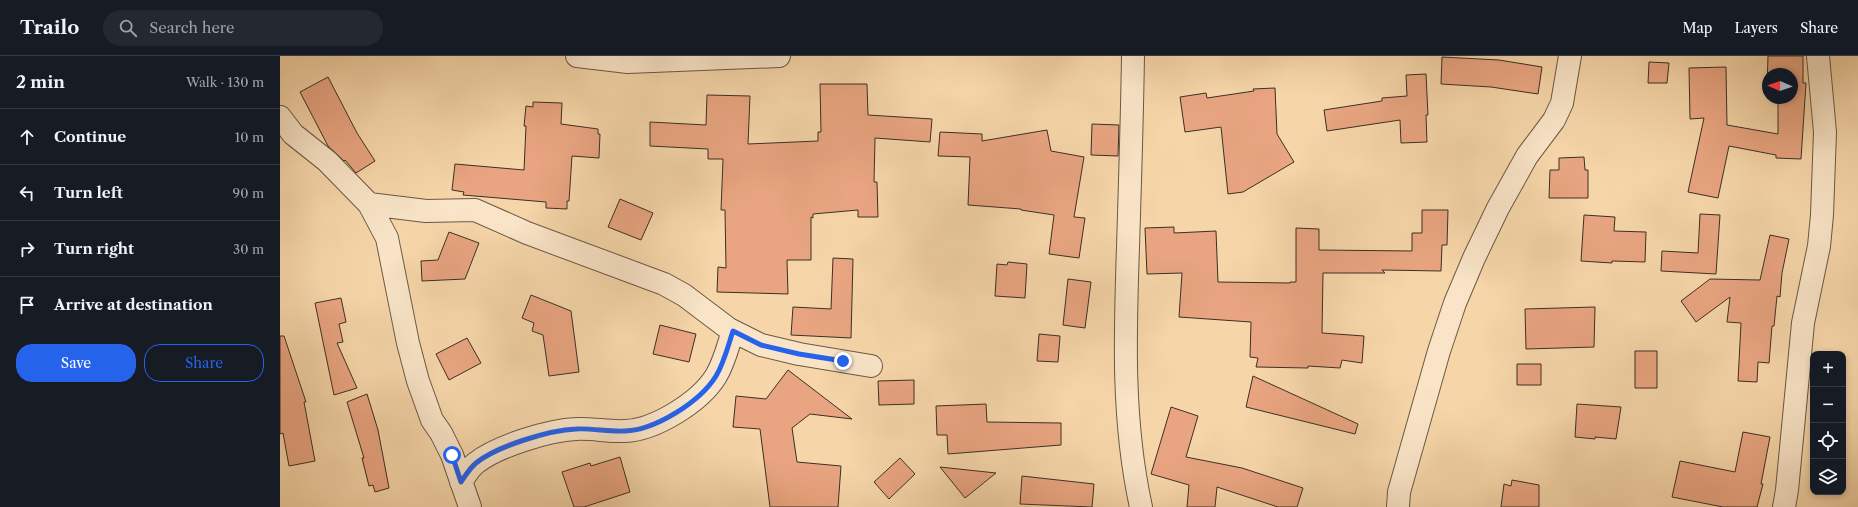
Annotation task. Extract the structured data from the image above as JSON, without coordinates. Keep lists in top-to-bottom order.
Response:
{
  "north": "left",
  "page": {
    "header": "Trailo",
    "search": "Search here",
    "nav": ["Map", "Layers", "Share"],
    "heading": ["2 min", "Walk · 130 m"],
    "list": [
      ["Continue", "10 m"],
      ["Turn left", "90 m"],
      ["Turn right", "30 m"],
      "Arrive at destination"
    ],
    "buttons": ["Save", "Share"],
    "map_buttons": ["+", "−"]
  }
}
